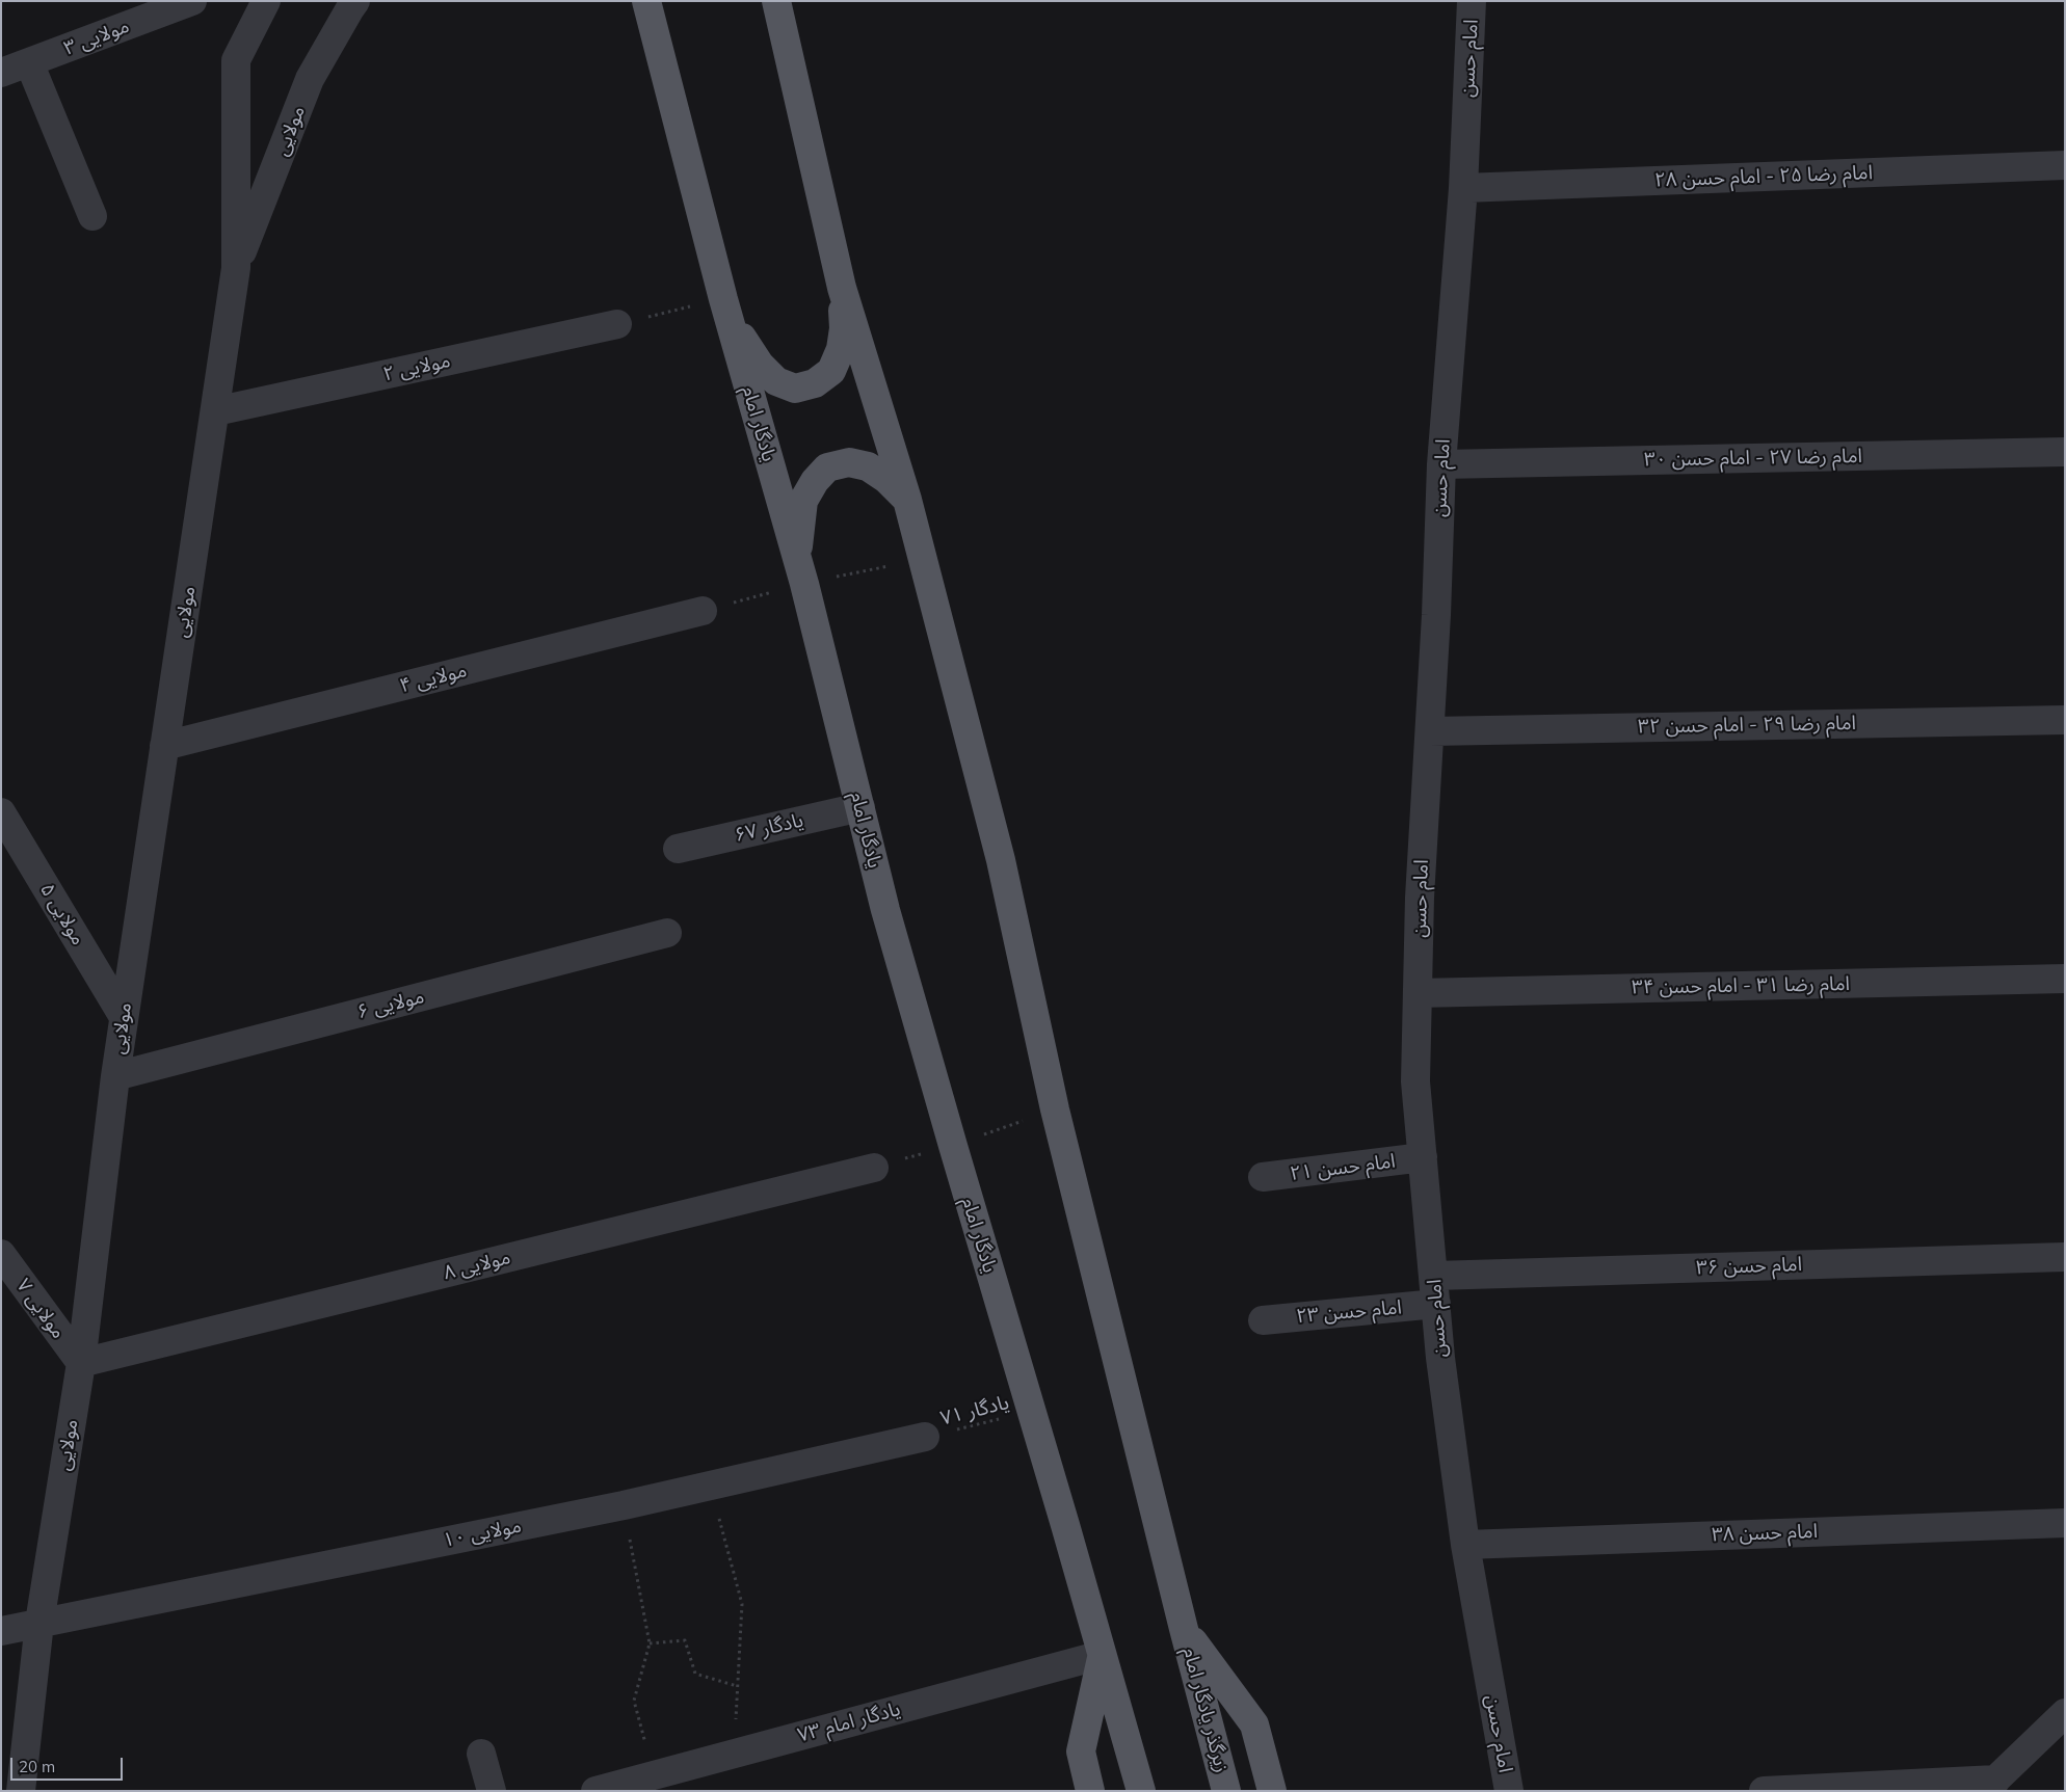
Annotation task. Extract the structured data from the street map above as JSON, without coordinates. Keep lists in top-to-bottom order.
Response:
{
  "streets": {
    "main road": ["یادگار امام", "زیرگذر یادگار امام"],
    "street": [
      "مولایی ۳",
      "امام حسن",
      "مولایی",
      "امام رضا ۲۵ - امام حسن ۲۸",
      "مولایی ۲",
      "امام رضا ۲۷ - امام حسن ۳۰",
      "مولایی ۴",
      "امام رضا ۲۹ - امام حسن ۳۲",
      "یادگار ۶۷",
      "مولایی ۵",
      "امام رضا ۳۱ - امام حسن ۳۴",
      "مولایی ۶",
      "امام حسن ۲۱",
      "مولایی ۸",
      "امام حسن ۳۶",
      "مولایی ۷",
      "امام حسن ۲۳",
      "مولایی ۱۰",
      "امام حسن ۳۸",
      "یادگار امام ۷۳"
    ],
    "path": ["یادگار ۷۱"]
  },
  "crossings": [
    ["امام حسن", "امام رضا ۲۵ - امام حسن ۲۸"],
    ["امام حسن", "امام رضا ۲۷ - امام حسن ۳۰"],
    ["امام حسن", "امام رضا ۲۹ - امام حسن ۳۲"],
    ["امام حسن", "امام رضا ۳۱ - امام حسن ۳۴"],
    ["امام حسن", "امام حسن ۲۱"],
    ["امام حسن", "امام حسن ۳۶"],
    ["امام حسن", "امام حسن ۲۳"],
    ["امام حسن", "امام حسن ۳۸"],
    ["مولایی", "مولایی ۲"],
    ["مولایی", "مولایی ۴"],
    ["مولایی", "مولایی ۵"],
    ["مولایی", "مولایی ۶"],
    ["مولایی", "مولایی ۸"],
    ["مولایی", "مولایی ۷"],
    ["مولایی", "مولایی ۱۰"],
    ["یادگار امام", "یادگار ۶۷"],
    ["یادگار امام", "یادگار ۷۱"],
    ["یادگار امام", "یادگار امام ۷۳"],
    ["مولایی ۸", "مولایی ۷"],
    ["یادگار ۷۱", "مولایی ۱۰"]
  ],
  "scale_bar": "20 m"
}
